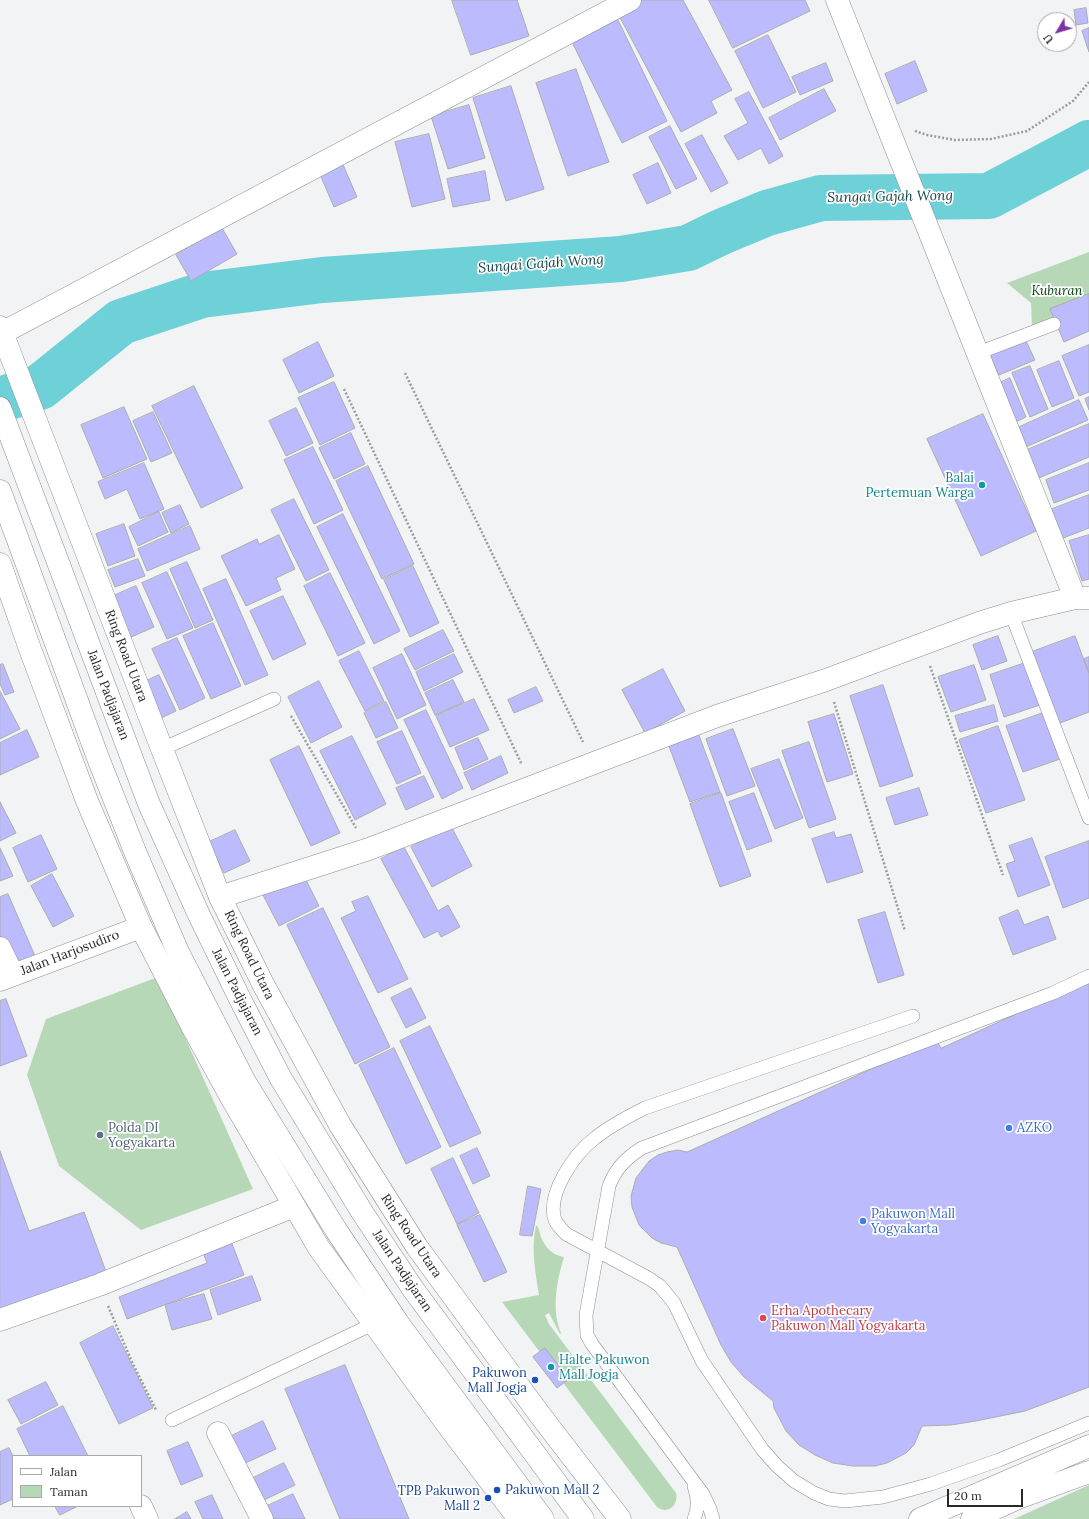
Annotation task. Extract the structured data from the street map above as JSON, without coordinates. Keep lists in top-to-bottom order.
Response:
{
  "streets": {
    "main road": ["Ring Road Utara", "Jalan Padjajaran", "Jalan Harjosudiro"]
  },
  "water": ["Sungai Gajah Wong"],
  "parks": ["Kuburan"],
  "places": [
    "Balai Pertemuan Warga",
    "AZKO",
    "Polda DI Yogyakarta",
    "Pakuwon Mall Yogyakarta",
    "Erha Apothecary Pakuwon Mall Yogyakarta",
    "Halte Pakuwon Mall Jogja",
    "Pakuwon Mall Jogja",
    "Pakuwon Mall 2",
    "TPB Pakuwon Mall 2"
  ],
  "legend": ["Jalan", "Taman"],
  "scale_bar": "20 m",
  "north": "bottom left"
}
